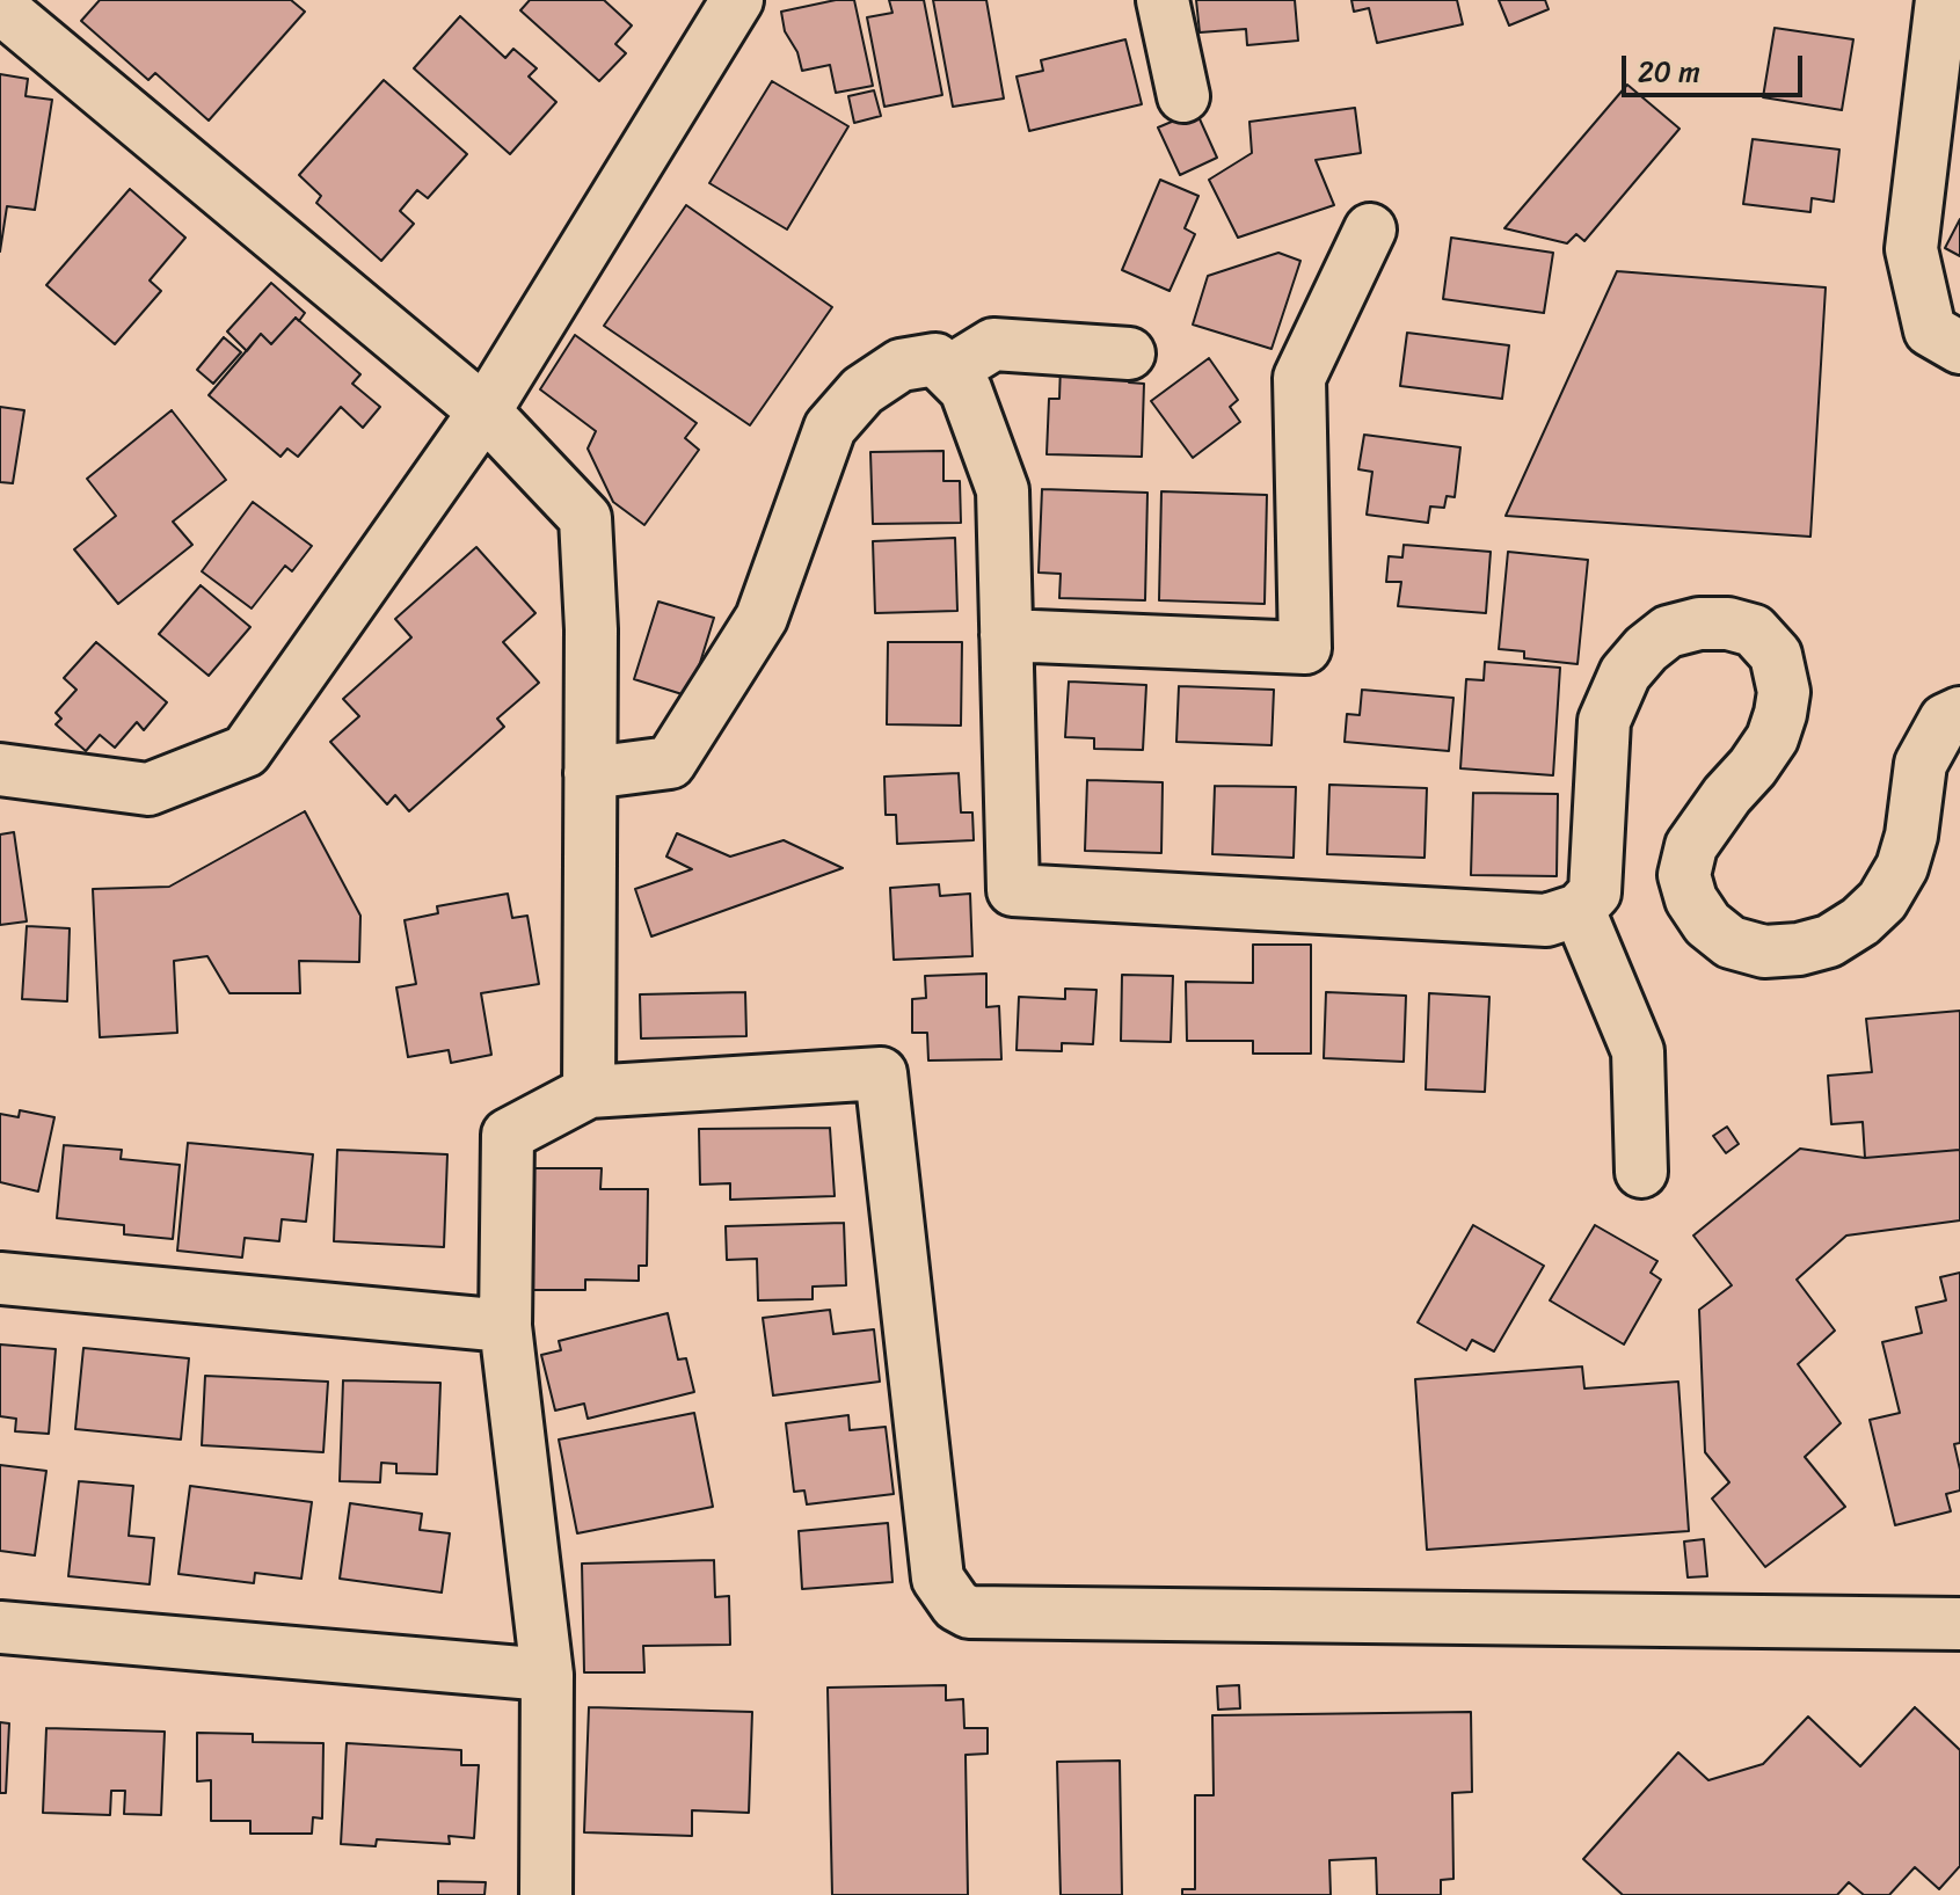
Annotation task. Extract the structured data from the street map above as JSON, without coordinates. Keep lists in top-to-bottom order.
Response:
{
  "scale_bar": "20 m"
}
